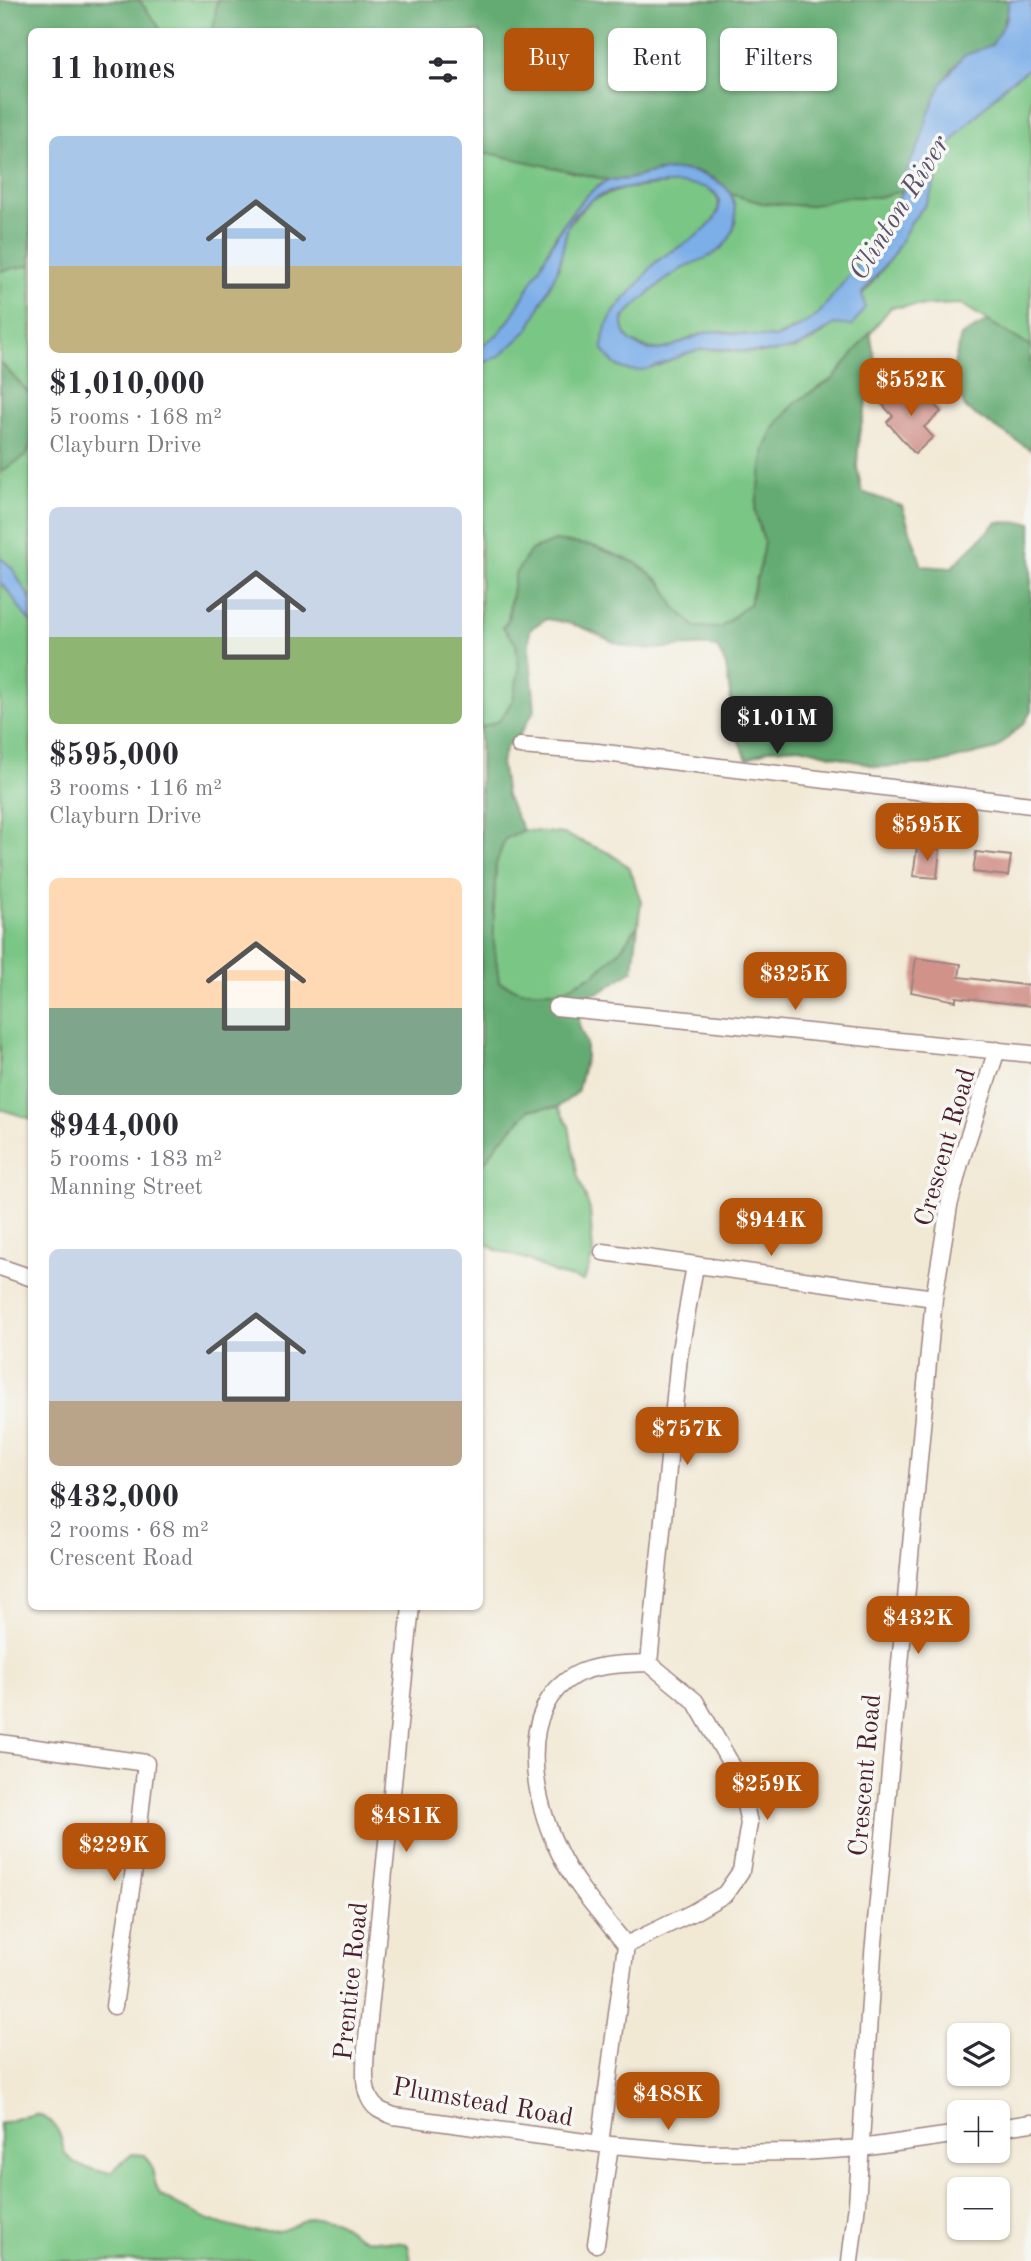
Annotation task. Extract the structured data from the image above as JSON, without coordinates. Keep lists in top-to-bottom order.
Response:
{
  "streets": {
    "street": ["Crescent Road", "Prentice Road", "Plumstead Road"]
  },
  "crossings": [
    ["Crescent Road", "Plumstead Road"],
    ["Prentice Road", "Plumstead Road"]
  ],
  "water": ["Clinton River"],
  "page": {
    "chip": ["Buy", "Rent", "Filters"],
    "heading": "11 homes",
    "list": [
      {
        "name": "$1,010,000",
        "note": "5 rooms · 168 m² · Clayburn Drive"
      },
      {
        "name": "$595,000",
        "note": "3 rooms · 116 m² · Clayburn Drive"
      },
      {
        "name": "$944,000",
        "note": "5 rooms · 183 m² · Manning Street"
      },
      {
        "name": "$432,000",
        "note": "2 rooms · 68 m² · Crescent Road"
      }
    ],
    "price": [
      "$552K",
      "$1.01M",
      "$595K",
      "$325K",
      "$944K",
      "$757K",
      "$432K",
      "$259K",
      "$481K",
      "$229K",
      "$488K"
    ],
    "map_buttons": ["+", "−"]
  }
}
